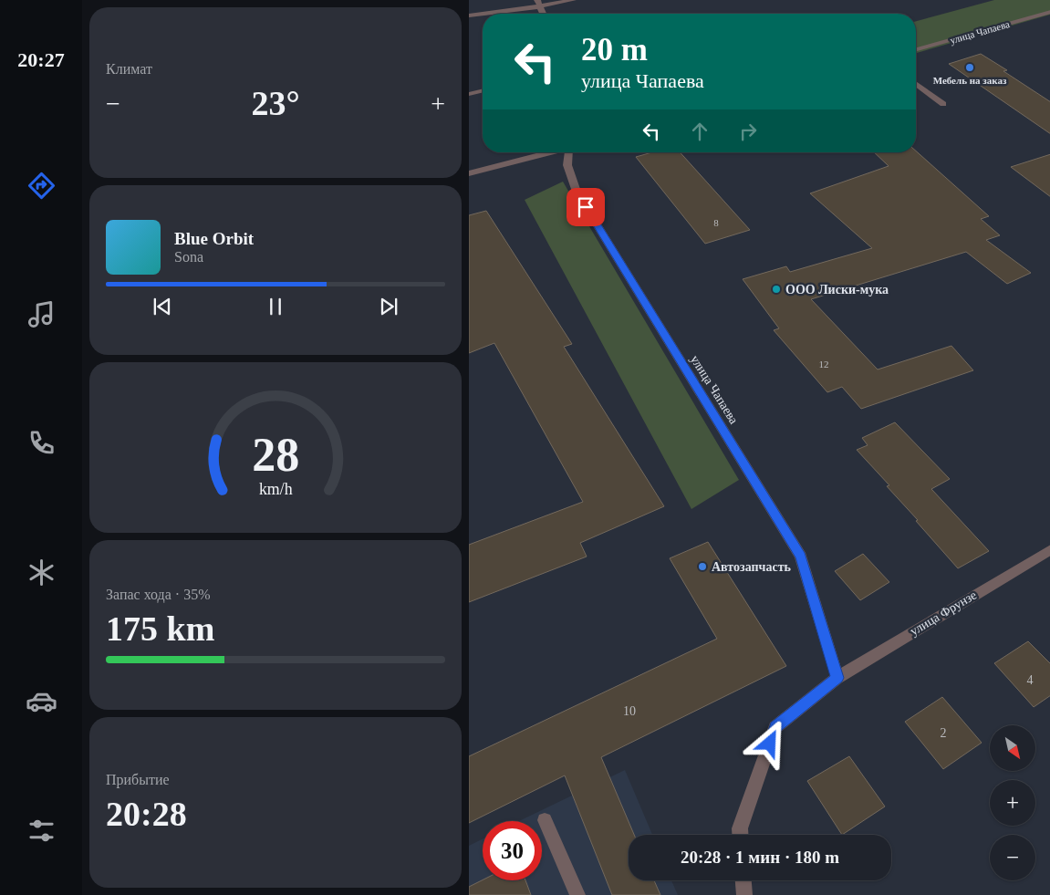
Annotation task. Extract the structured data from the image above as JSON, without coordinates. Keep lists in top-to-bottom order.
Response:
{
  "streets": {
    "street": ["улица Чапаева", "улица Фрунзе"]
  },
  "crossings": [
    ["улица Чапаева", "улица Фрунзе"]
  ],
  "places": ["Мебель на заказ", "ООО Лиски-мука", "Автозапчасть"],
  "house_numbers": [
    "8",
    "12",
    "4",
    "10",
    "2"
  ],
  "north": "bottom right",
  "page": {
    "tabs": "20:27",
    "tile": [
      "Климат",
      ["Запас хода · 35%", "175 km"],
      ["Прибытие", "20:28"]
    ],
    "turn": ["20 m", "улица Чапаева"],
    "heat": ["−", "23°", "+"],
    "song": ["Blue Orbit", "Sona"],
    "map_buttons": ["+", "−"],
    "limit": "30",
    "trip": "20:28 · 1 мин · 180 m",
    "gauge": ["28", "km/h"]
  }
}
